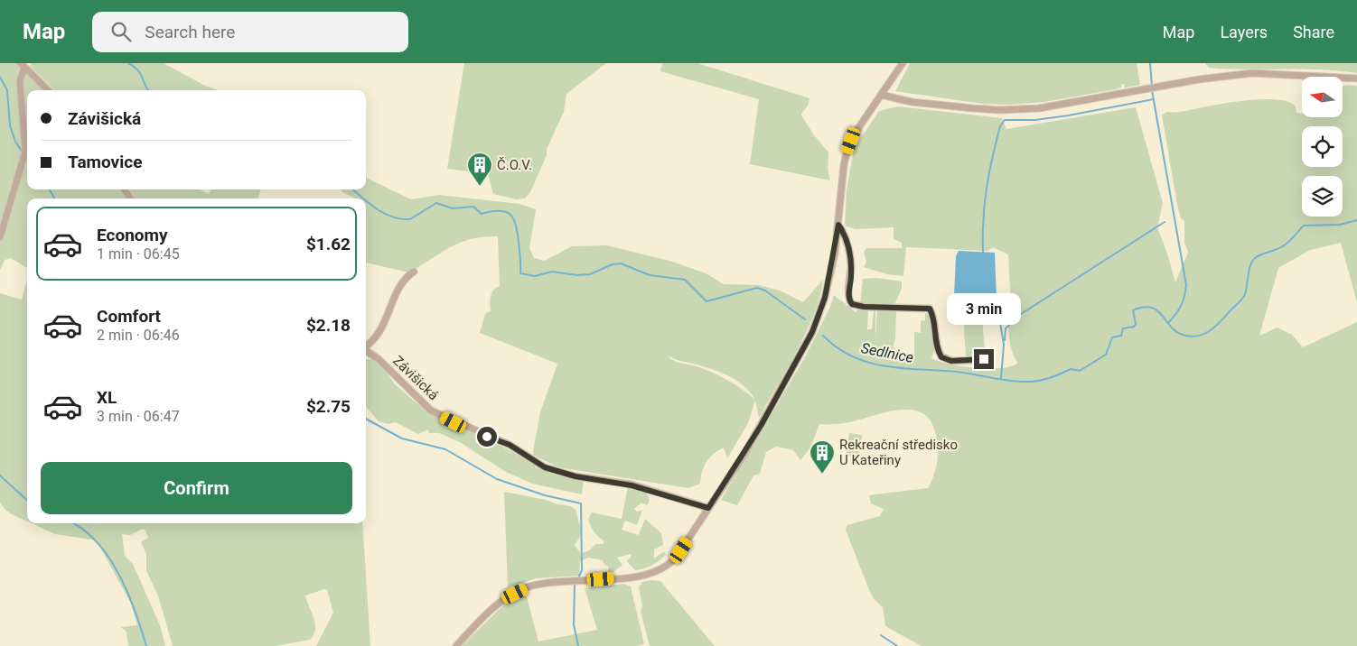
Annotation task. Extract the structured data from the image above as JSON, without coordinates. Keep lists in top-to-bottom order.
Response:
{
  "streets": {
    "street": ["Závišická"]
  },
  "water": ["Sedlnice"],
  "places": {
    "building": ["Č.O.V.", "Rekreační středisko U Kateřiny"]
  },
  "north": "left",
  "page": {
    "header": "Map",
    "search": "Search here",
    "nav": ["Map", "Layers", "Share"],
    "banner": ["Závišická", "Tamovice"],
    "list": [
      {
        "name": "Economy",
        "note": "1 min · 06:45",
        "value": "$1.62"
      },
      {
        "name": "Comfort",
        "note": "2 min · 06:46",
        "value": "$2.18"
      },
      {
        "name": "XL",
        "note": "3 min · 06:47",
        "value": "$2.75"
      }
    ],
    "bubble": "3 min",
    "buttons": "Confirm"
  }
}
